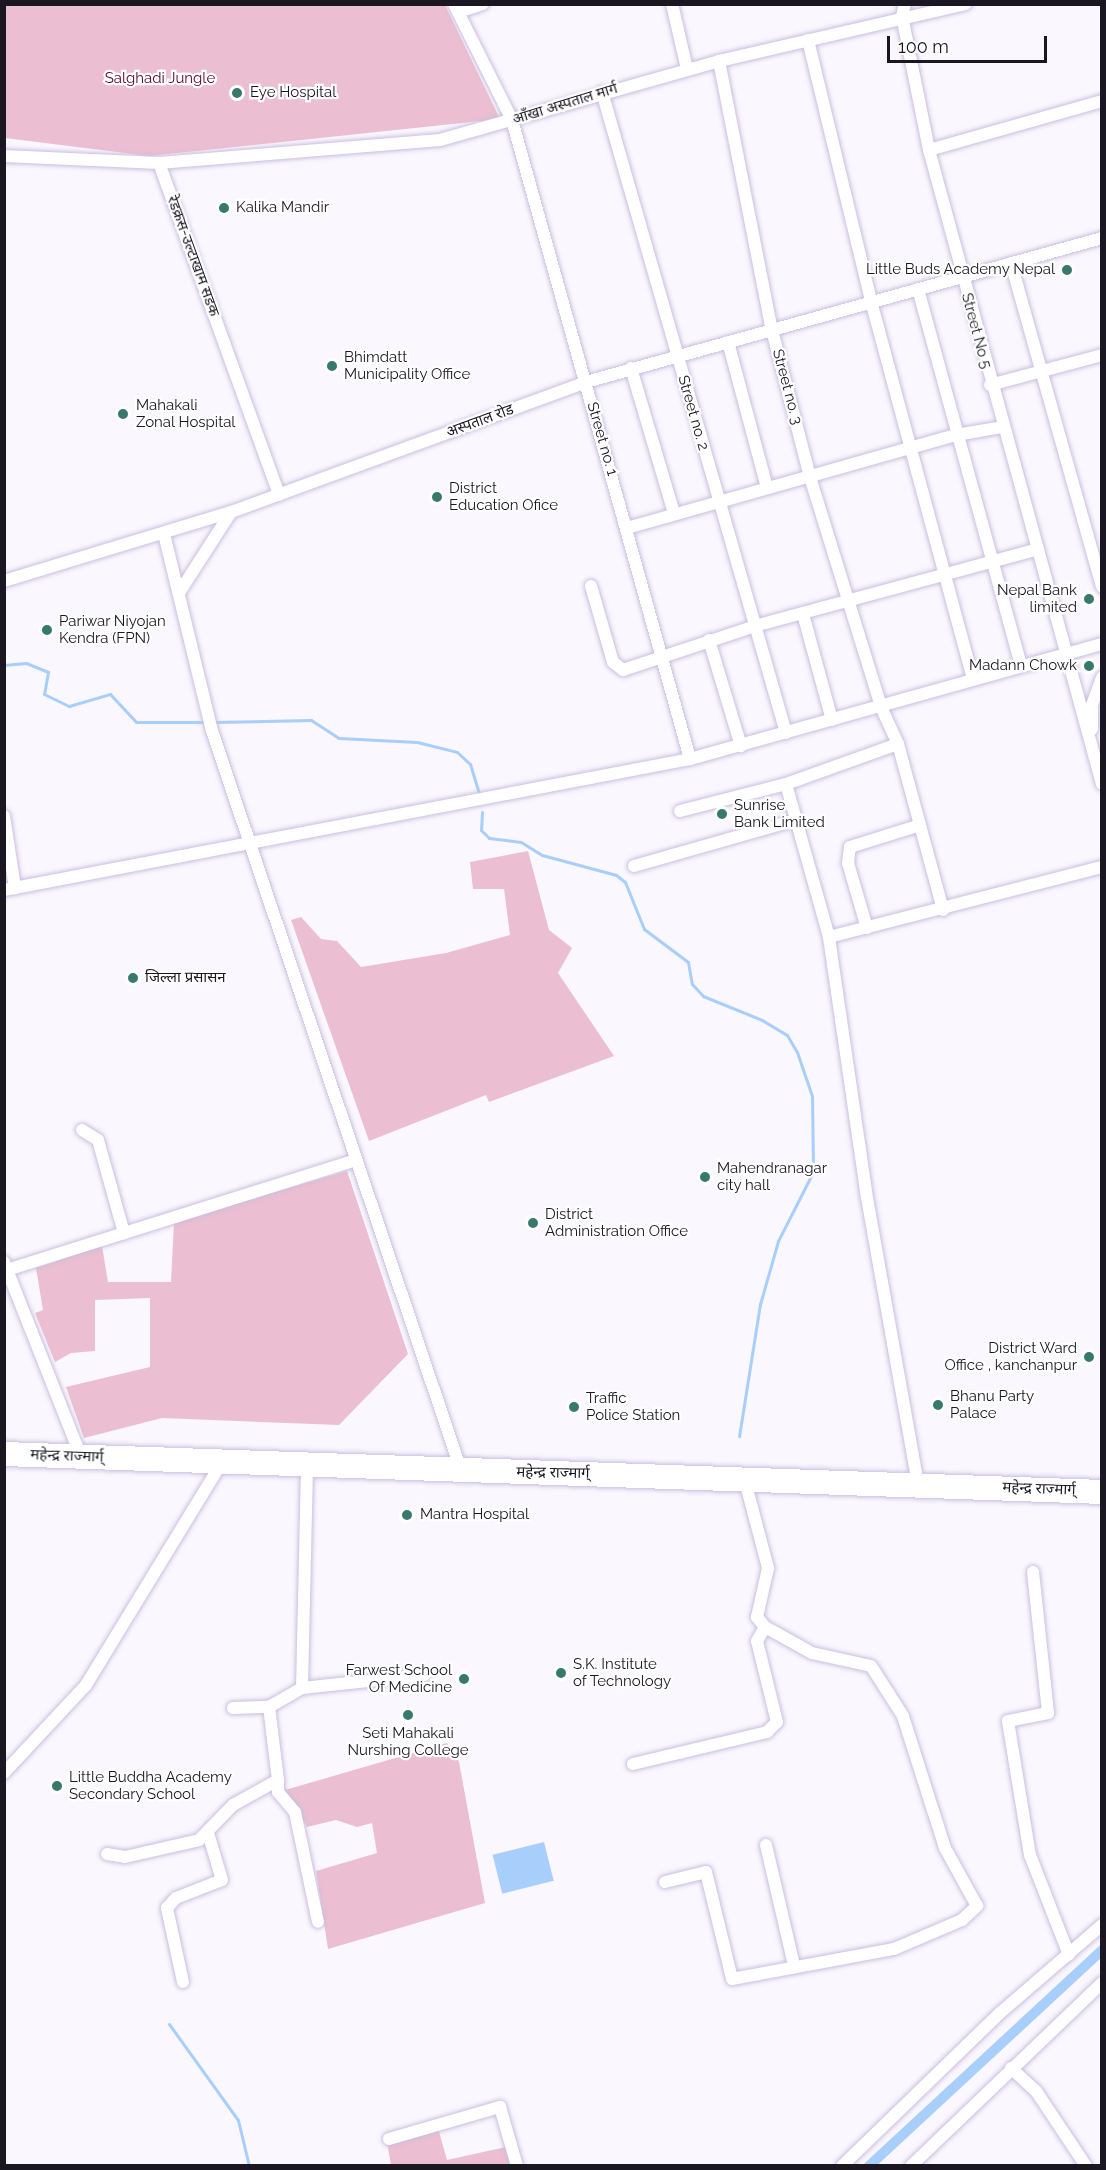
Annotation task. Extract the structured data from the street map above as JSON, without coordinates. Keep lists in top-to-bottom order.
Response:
{
  "streets": {
    "highway": ["महेन्द्र राज्मार्ग्"],
    "street": [
      "आँखा अस्पताल मार्ग",
      "रेडक्रस-उल्टाखाम सडक",
      "Street No 5",
      "Street no. 3",
      "Street no. 2",
      "अस्पताल रोड",
      "Street no. 1"
    ]
  },
  "crossings": [
    ["आँखा अस्पताल मार्ग", "रेडक्रस-उल्टाखाम सडक"],
    ["आँखा अस्पताल मार्ग", "Street No 5"],
    ["आँखा अस्पताल मार्ग", "Street no. 3"],
    ["आँखा अस्पताल मार्ग", "Street no. 2"],
    ["आँखा अस्पताल मार्ग", "Street no. 1"],
    ["रेडक्रस-उल्टाखाम सडक", "अस्पताल रोड"],
    ["Street No 5", "अस्पताल रोड"],
    ["Street no. 3", "अस्पताल रोड"],
    ["Street no. 2", "अस्पताल रोड"],
    ["अस्पताल रोड", "Street no. 1"]
  ],
  "parks": ["Salghadi Jungle"],
  "places": [
    "Eye Hospital",
    "Kalika Mandir",
    "Little Buds Academy Nepal",
    "Bhimdatt Municipality Office",
    "Mahakali Zonal Hospital",
    "District Education Ofice",
    "Nepal Bank limited",
    "Pariwar Niyojan Kendra (FPN)",
    "Madann Chowk",
    "Sunrise Bank Limited",
    "जिल्ला प्रसासन",
    "Mahendranagar city hall",
    "District Administration Office",
    "District Ward Office , kanchanpur",
    "Bhanu Party Palace",
    "Traffic Police Station",
    "Mantra Hospital",
    "S.K. Institute of Technology",
    "Farwest School Of Medicine",
    "Seti Mahakali Nurshing College",
    "Little Buddha Academy Secondary School"
  ],
  "scale_bar": "100 m"
}
